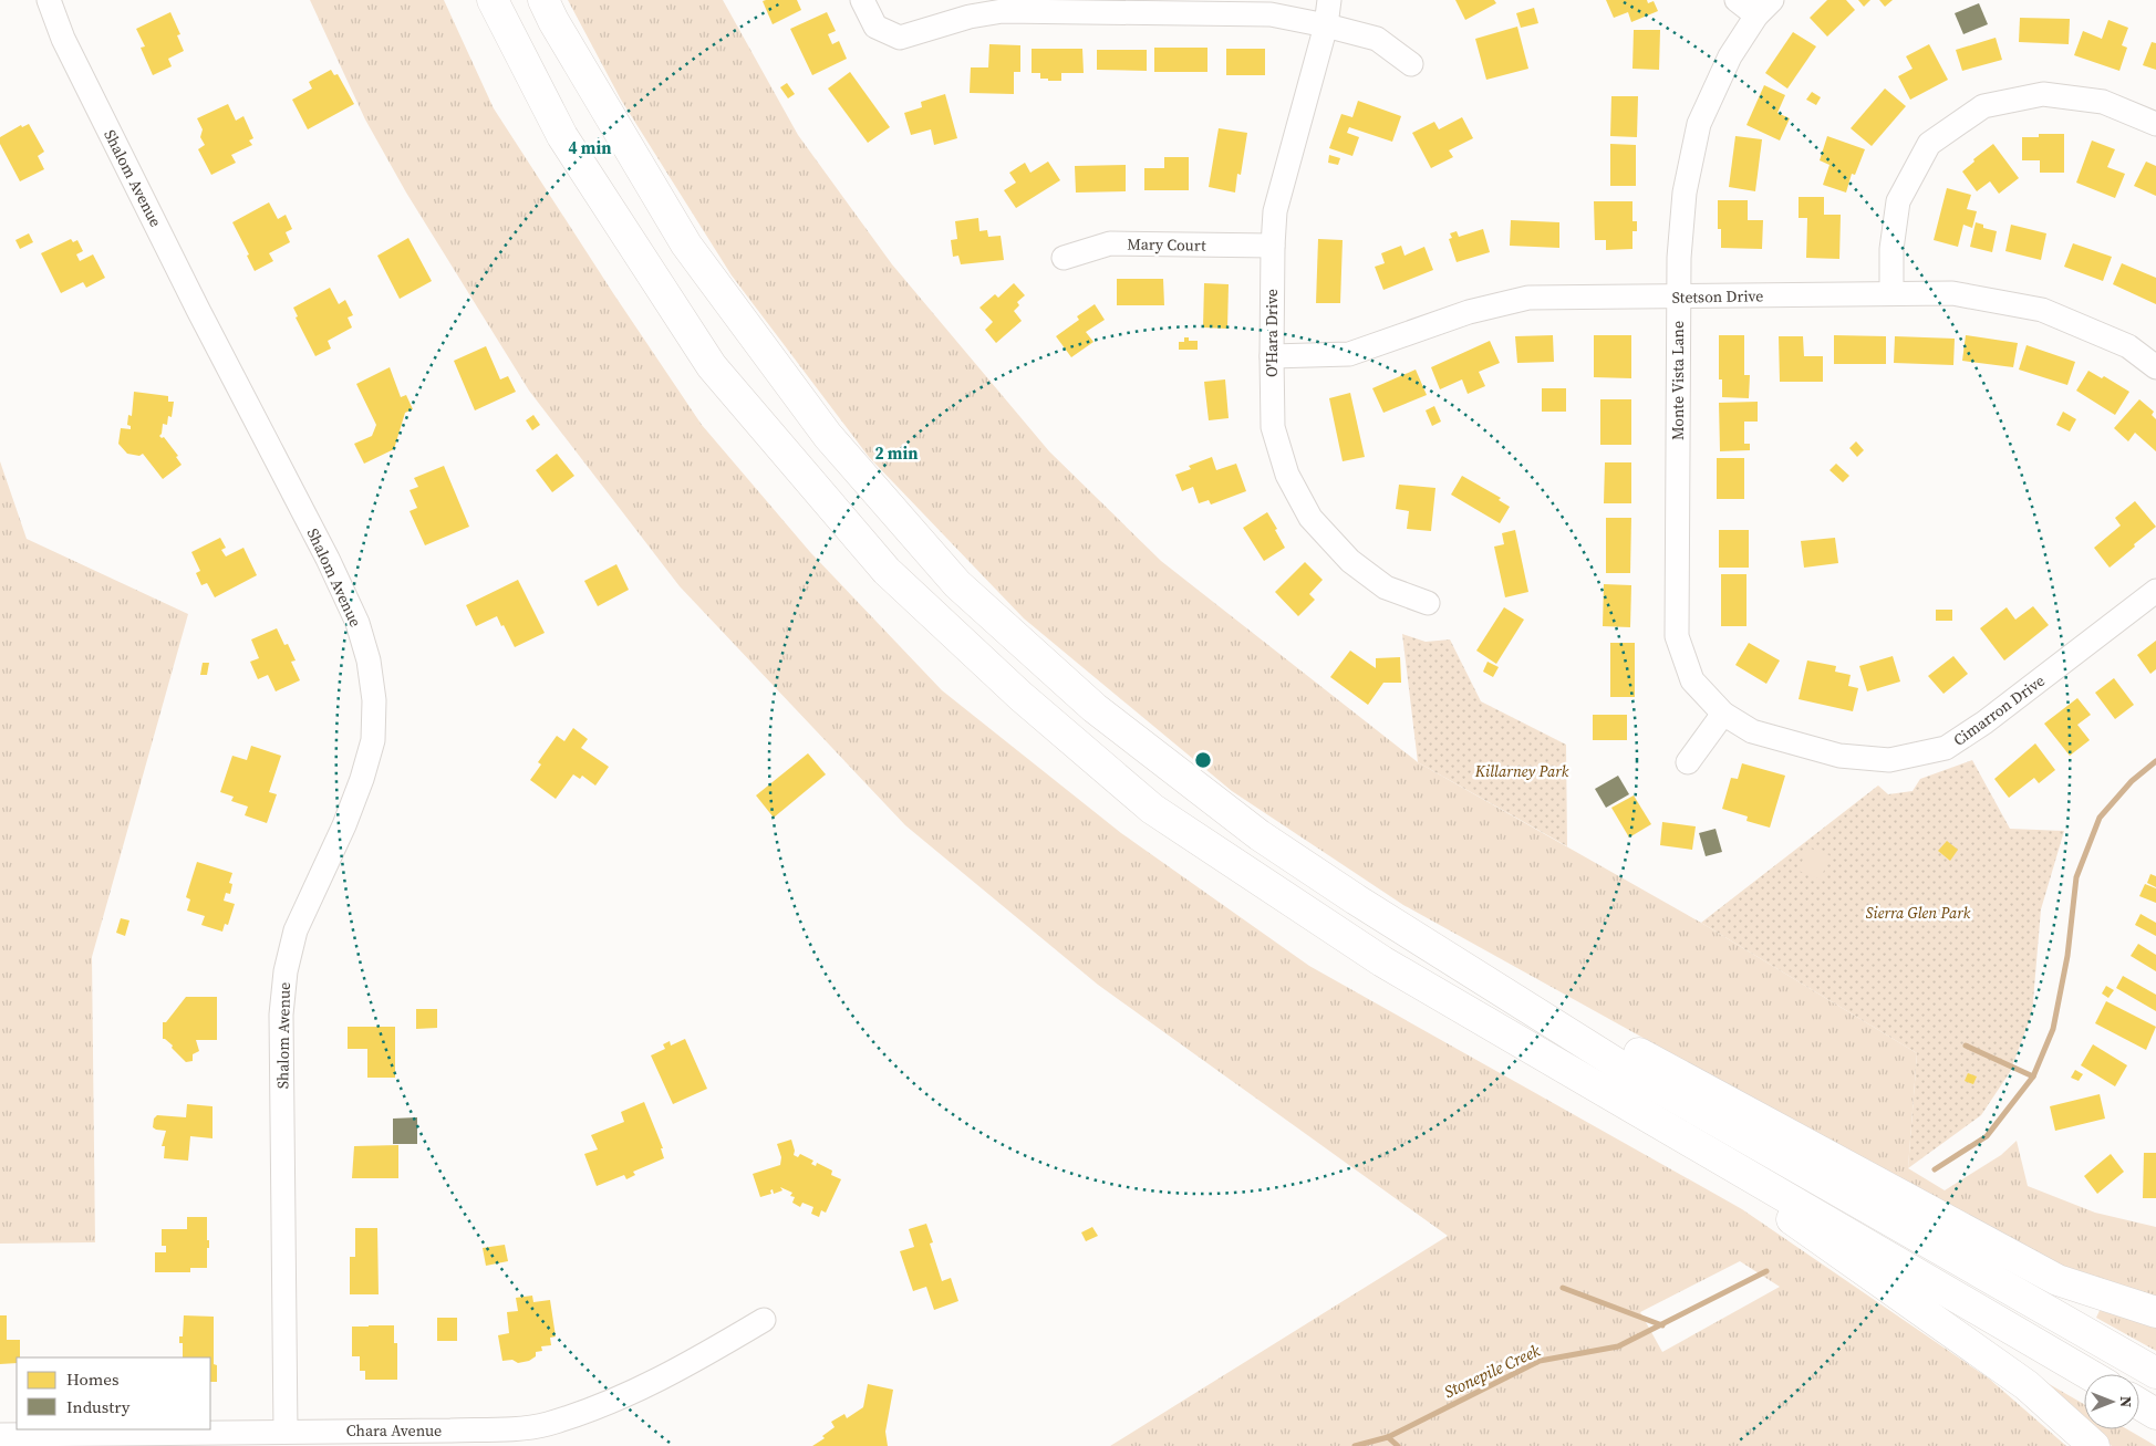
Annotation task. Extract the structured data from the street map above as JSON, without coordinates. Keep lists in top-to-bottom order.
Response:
{
  "streets": {
    "street": [
      "Shalom Avenue",
      "Mary Court",
      "Stetson Drive",
      "O'Hara Drive",
      "Monte Vista Lane",
      "Cimarron Drive",
      "Chara Avenue"
    ]
  },
  "crossings": [
    ["Shalom Avenue", "Chara Avenue"],
    ["Mary Court", "O'Hara Drive"],
    ["Stetson Drive", "O'Hara Drive"],
    ["Stetson Drive", "Monte Vista Lane"],
    ["Monte Vista Lane", "Cimarron Drive"]
  ],
  "water": ["Stonepile Creek"],
  "parks": ["Killarney Park", "Sierra Glen Park"],
  "legend": ["Homes", "Industry"],
  "north": "right",
  "rings": ["4 min", "2 min"]
}
